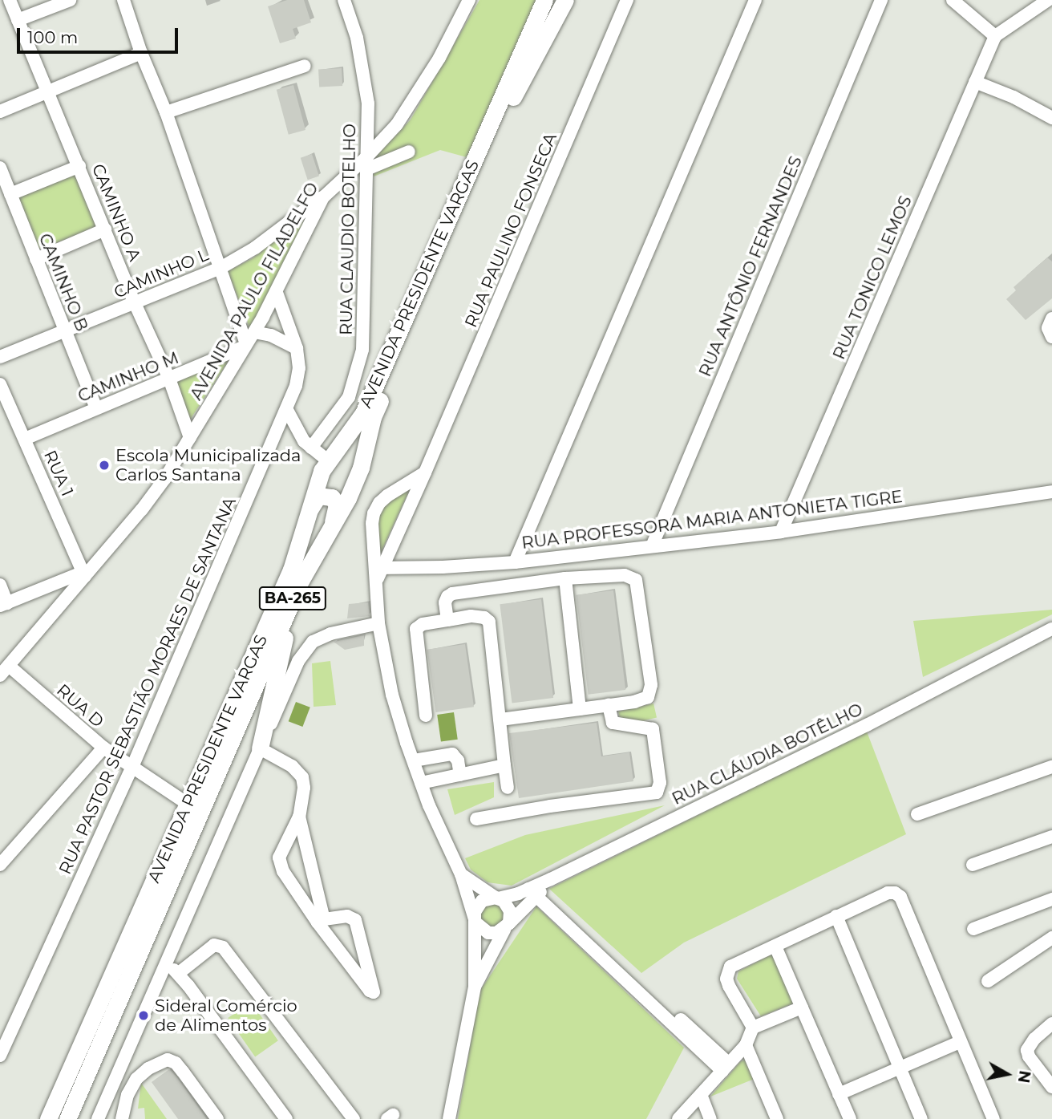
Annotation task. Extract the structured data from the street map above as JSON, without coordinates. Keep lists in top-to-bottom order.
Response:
{
  "streets": {
    "main road": ["AVENIDA PRESIDENTE VARGAS", "BA-265"],
    "street": [
      "CAMINHO A",
      "RUA CLAUDIO BOTELHO",
      "RUA PAULINO FONSECA",
      "RUA ANTÔNIO FERNANDES",
      "CAMINHO L",
      "RUA TONICO LEMOS",
      "CAMINHO B",
      "AVENIDA PAULO FILADELFO",
      "CAMINHO M",
      "RUA 1",
      "RUA PROFESSORA MARIA ANTONIETA TIGRE",
      "RUA PASTOR SEBASTIÃO MORAES DE SANTANA",
      "RUA D",
      "RUA CLÁUDIA BOTÊLHO"
    ]
  },
  "crossings": [
    ["CAMINHO A", "CAMINHO L"],
    ["CAMINHO A", "AVENIDA PAULO FILADELFO"],
    ["CAMINHO A", "CAMINHO M"],
    ["RUA CLAUDIO BOTELHO", "AVENIDA PAULO FILADELFO"],
    ["RUA PAULINO FONSECA", "RUA PROFESSORA MARIA ANTONIETA TIGRE"],
    ["RUA ANTÔNIO FERNANDES", "RUA PROFESSORA MARIA ANTONIETA TIGRE"],
    ["CAMINHO L", "CAMINHO B"],
    ["CAMINHO L", "AVENIDA PAULO FILADELFO"],
    ["RUA TONICO LEMOS", "RUA PROFESSORA MARIA ANTONIETA TIGRE"],
    ["CAMINHO B", "CAMINHO M"],
    ["AVENIDA PRESIDENTE VARGAS", "RUA D"],
    ["AVENIDA PAULO FILADELFO", "CAMINHO M"],
    ["AVENIDA PAULO FILADELFO", "RUA 1"],
    ["AVENIDA PAULO FILADELFO", "RUA PASTOR SEBASTIÃO MORAES DE SANTANA"],
    ["AVENIDA PAULO FILADELFO", "RUA D"],
    ["CAMINHO M", "RUA 1"],
    ["RUA PASTOR SEBASTIÃO MORAES DE SANTANA", "RUA D"]
  ],
  "places": ["Escola Municipalizada Carlos Santana", "Sideral Comércio de Alimentos"],
  "scale_bar": "100 m",
  "north": "right"
}
